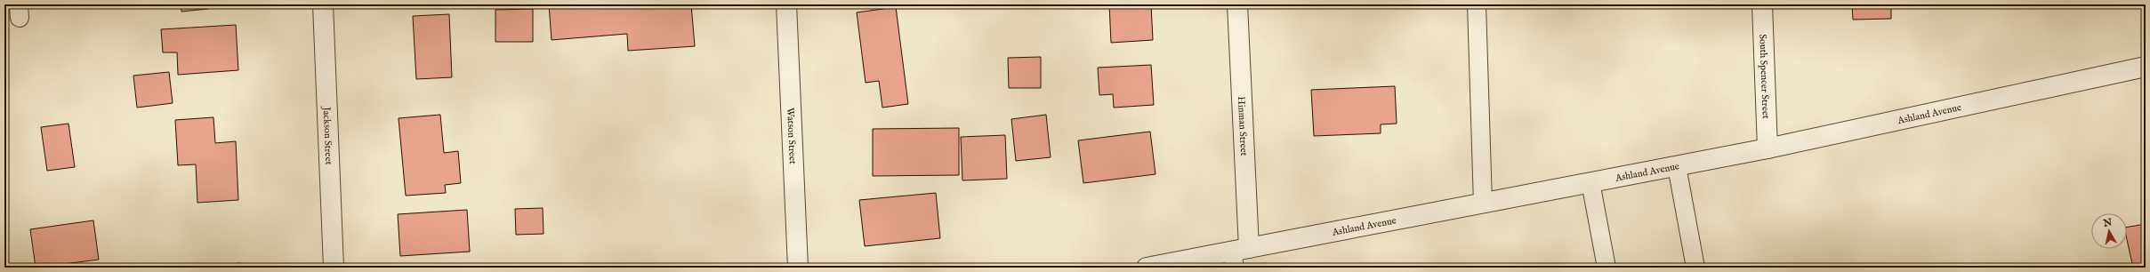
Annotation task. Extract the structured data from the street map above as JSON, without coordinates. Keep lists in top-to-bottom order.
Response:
{
  "streets": {
    "street": [
      "South Spencer Street",
      "Ashland Avenue",
      "Hinman Street",
      "Jackson Street",
      "Watson Street"
    ]
  },
  "crossings": [
    ["South Spencer Street", "Ashland Avenue"],
    ["Ashland Avenue", "Hinman Street"]
  ],
  "north": "top"
}
